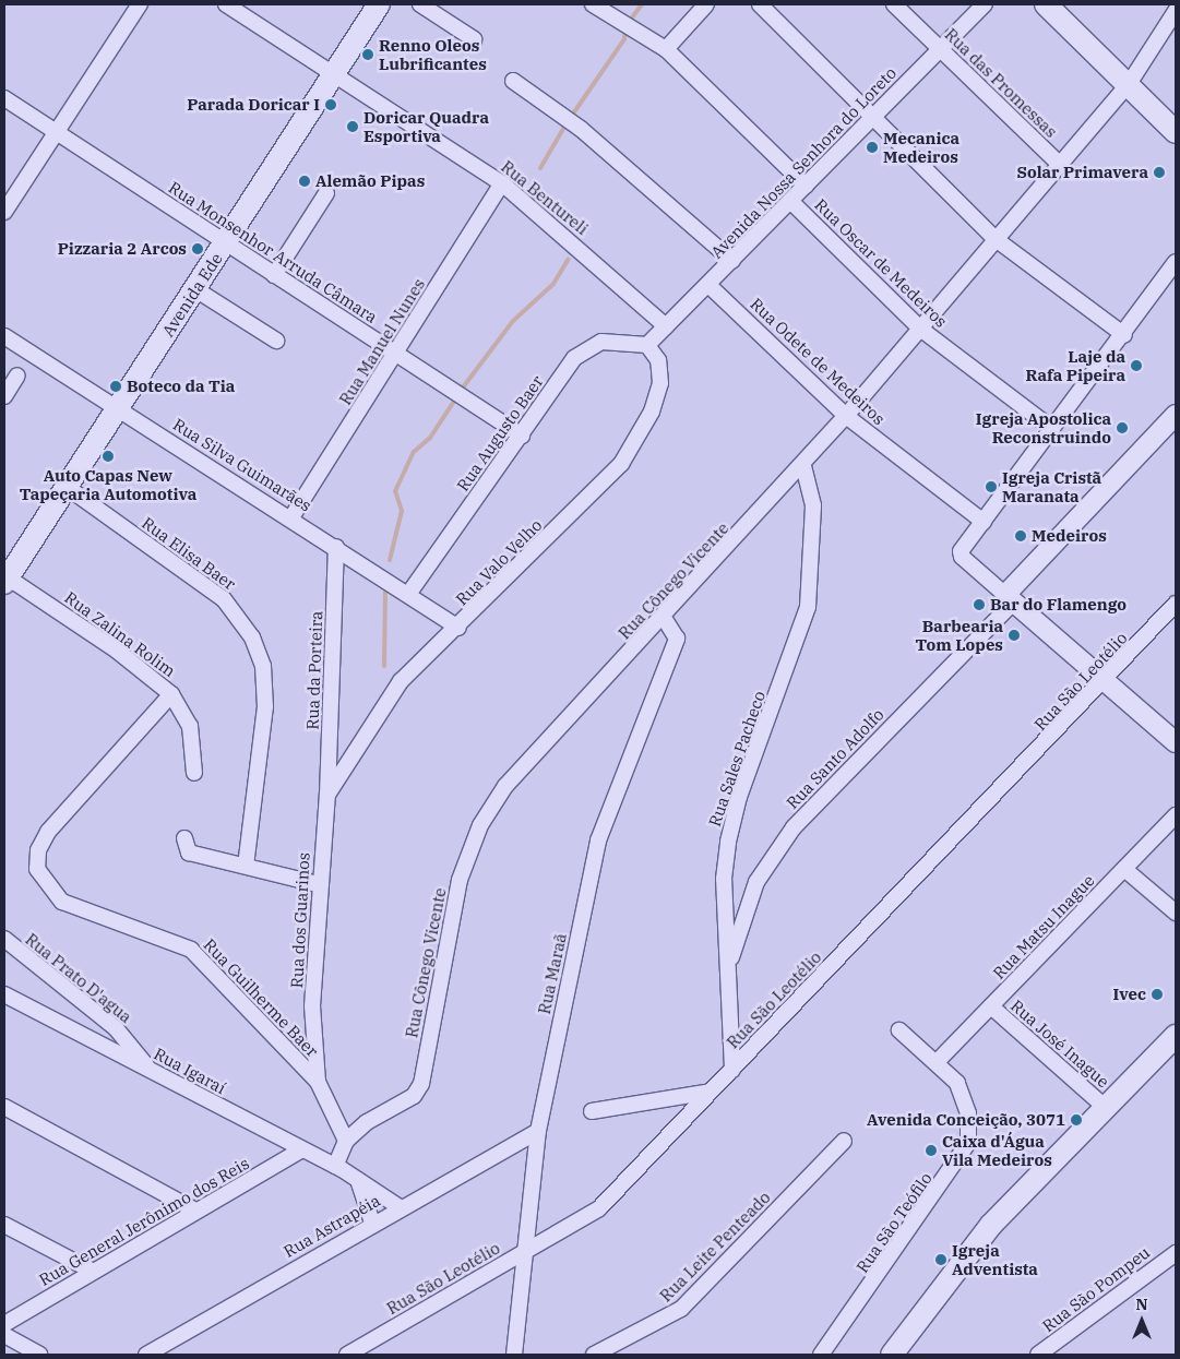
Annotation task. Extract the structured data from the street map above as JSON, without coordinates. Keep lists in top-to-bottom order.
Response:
{
  "streets": {
    "main road": ["Avenida Ede"],
    "street": [
      "Rua das Promessas",
      "Avenida Nossa Senhora do Loreto",
      "Rua Bentureli",
      "Rua Monsenhor Arruda Câmara",
      "Rua Oscar de Medeiros",
      "Rua Manuel Nunes",
      "Rua Odete de Medeiros",
      "Rua Augusto Baer",
      "Rua Silva Guimarães",
      "Rua Elisa Baer",
      "Rua Valo Velho",
      "Rua Cônego Vicente",
      "Rua Zalina Rolim",
      "Rua da Porteira",
      "Rua São Leotélio",
      "Rua Sales Pacheco",
      "Rua Santo Adolfo",
      "Rua dos Guarinos",
      "Rua Matsu Inague",
      "Rua Maraã",
      "Rua Prato D'agua",
      "Rua Guilherme Baer",
      "Rua José Inague",
      "Rua Igaraí",
      "Rua General Jerônimo dos Reis",
      "Rua São Teófilo",
      "Rua Astrapéia",
      "Rua Leite Penteado",
      "Rua São Pompeu"
    ]
  },
  "crossings": [
    ["Rua das Promessas", "Avenida Nossa Senhora do Loreto"],
    ["Rua das Promessas", "Rua Cônego Vicente"],
    ["Avenida Nossa Senhora do Loreto", "Rua Bentureli"],
    ["Avenida Nossa Senhora do Loreto", "Rua Oscar de Medeiros"],
    ["Avenida Nossa Senhora do Loreto", "Rua Odete de Medeiros"],
    ["Avenida Nossa Senhora do Loreto", "Rua Augusto Baer"],
    ["Avenida Nossa Senhora do Loreto", "Rua Valo Velho"],
    ["Rua Bentureli", "Avenida Ede"],
    ["Rua Bentureli", "Rua Manuel Nunes"],
    ["Rua Monsenhor Arruda Câmara", "Avenida Ede"],
    ["Rua Monsenhor Arruda Câmara", "Rua Manuel Nunes"],
    ["Rua Monsenhor Arruda Câmara", "Rua Augusto Baer"],
    ["Rua Oscar de Medeiros", "Rua Cônego Vicente"],
    ["Avenida Ede", "Rua Silva Guimarães"],
    ["Avenida Ede", "Rua Elisa Baer"],
    ["Avenida Ede", "Rua Zalina Rolim"],
    ["Rua Manuel Nunes", "Rua Silva Guimarães"],
    ["Rua Odete de Medeiros", "Rua Cônego Vicente"],
    ["Rua Augusto Baer", "Rua Silva Guimarães"],
    ["Rua Augusto Baer", "Rua Valo Velho"],
    ["Rua Silva Guimarães", "Rua Valo Velho"],
    ["Rua Silva Guimarães", "Rua da Porteira"],
    ["Rua Valo Velho", "Rua da Porteira"],
    ["Rua Valo Velho", "Rua dos Guarinos"],
    ["Rua Cônego Vicente", "Rua Sales Pacheco"],
    ["Rua Cônego Vicente", "Rua Maraã"],
    ["Rua Cônego Vicente", "Rua Guilherme Baer"],
    ["Rua Zalina Rolim", "Rua Guilherme Baer"],
    ["Rua da Porteira", "Rua dos Guarinos"],
    ["Rua São Leotélio", "Rua Sales Pacheco"],
    ["Rua São Leotélio", "Rua Maraã"],
    ["Rua Sales Pacheco", "Rua Santo Adolfo"],
    ["Rua dos Guarinos", "Rua Guilherme Baer"],
    ["Rua Matsu Inague", "Rua José Inague"],
    ["Rua Matsu Inague", "Rua São Teófilo"],
    ["Rua Maraã", "Rua Astrapéia"],
    ["Rua Prato D'agua", "Rua Igaraí"],
    ["Rua Igaraí", "Rua General Jerônimo dos Reis"],
    ["Rua Igaraí", "Rua Astrapéia"]
  ],
  "places": [
    "Renno Oleos Lubrificantes",
    "Parada Doricar I",
    "Doricar Quadra Esportiva",
    "Mecanica Medeiros",
    "Solar Primavera",
    "Alemão Pipas",
    "Pizzaria 2 Arcos",
    "Laje da Rafa Pipeira",
    "Boteco da Tia",
    "Igreja Apostolica Reconstruindo",
    "Auto Capas New Tapeçaria Automotiva",
    "Igreja Cristã Maranata",
    "Medeiros",
    "Bar do Flamengo",
    "Barbearia Tom Lopes",
    "Ivec",
    "Avenida Conceição, 3071",
    "Caixa d'Água Vila Medeiros",
    "Igreja Adventista"
  ],
  "north": "top"
}
